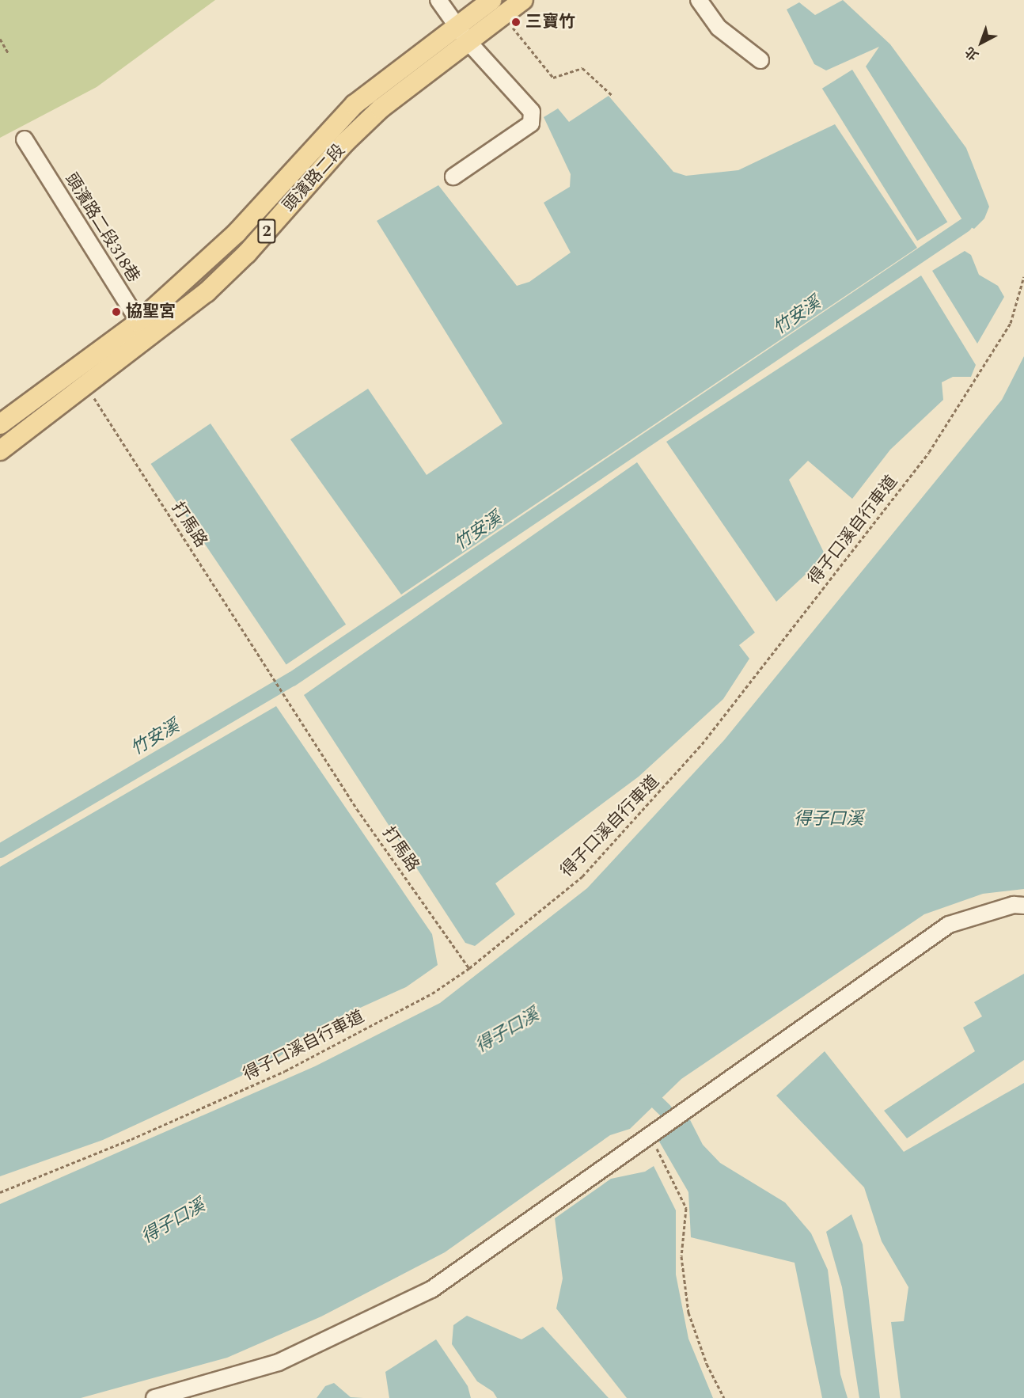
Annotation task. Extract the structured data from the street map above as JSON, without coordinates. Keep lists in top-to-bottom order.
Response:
{
  "streets": {
    "main road": ["頭濱路二段", "2"],
    "lane": ["頭濱路二段318巷"],
    "path": ["打馬路", "得子口溪自行車道"]
  },
  "crossings": [
    ["頭濱路二段", "頭濱路二段318巷"],
    ["頭濱路二段", "打馬路"],
    ["打馬路", "得子口溪自行車道"]
  ],
  "water": ["竹安溪", "得子口溪"],
  "places": ["三寶竹", "協聖宮"],
  "north": "bottom left"
}
